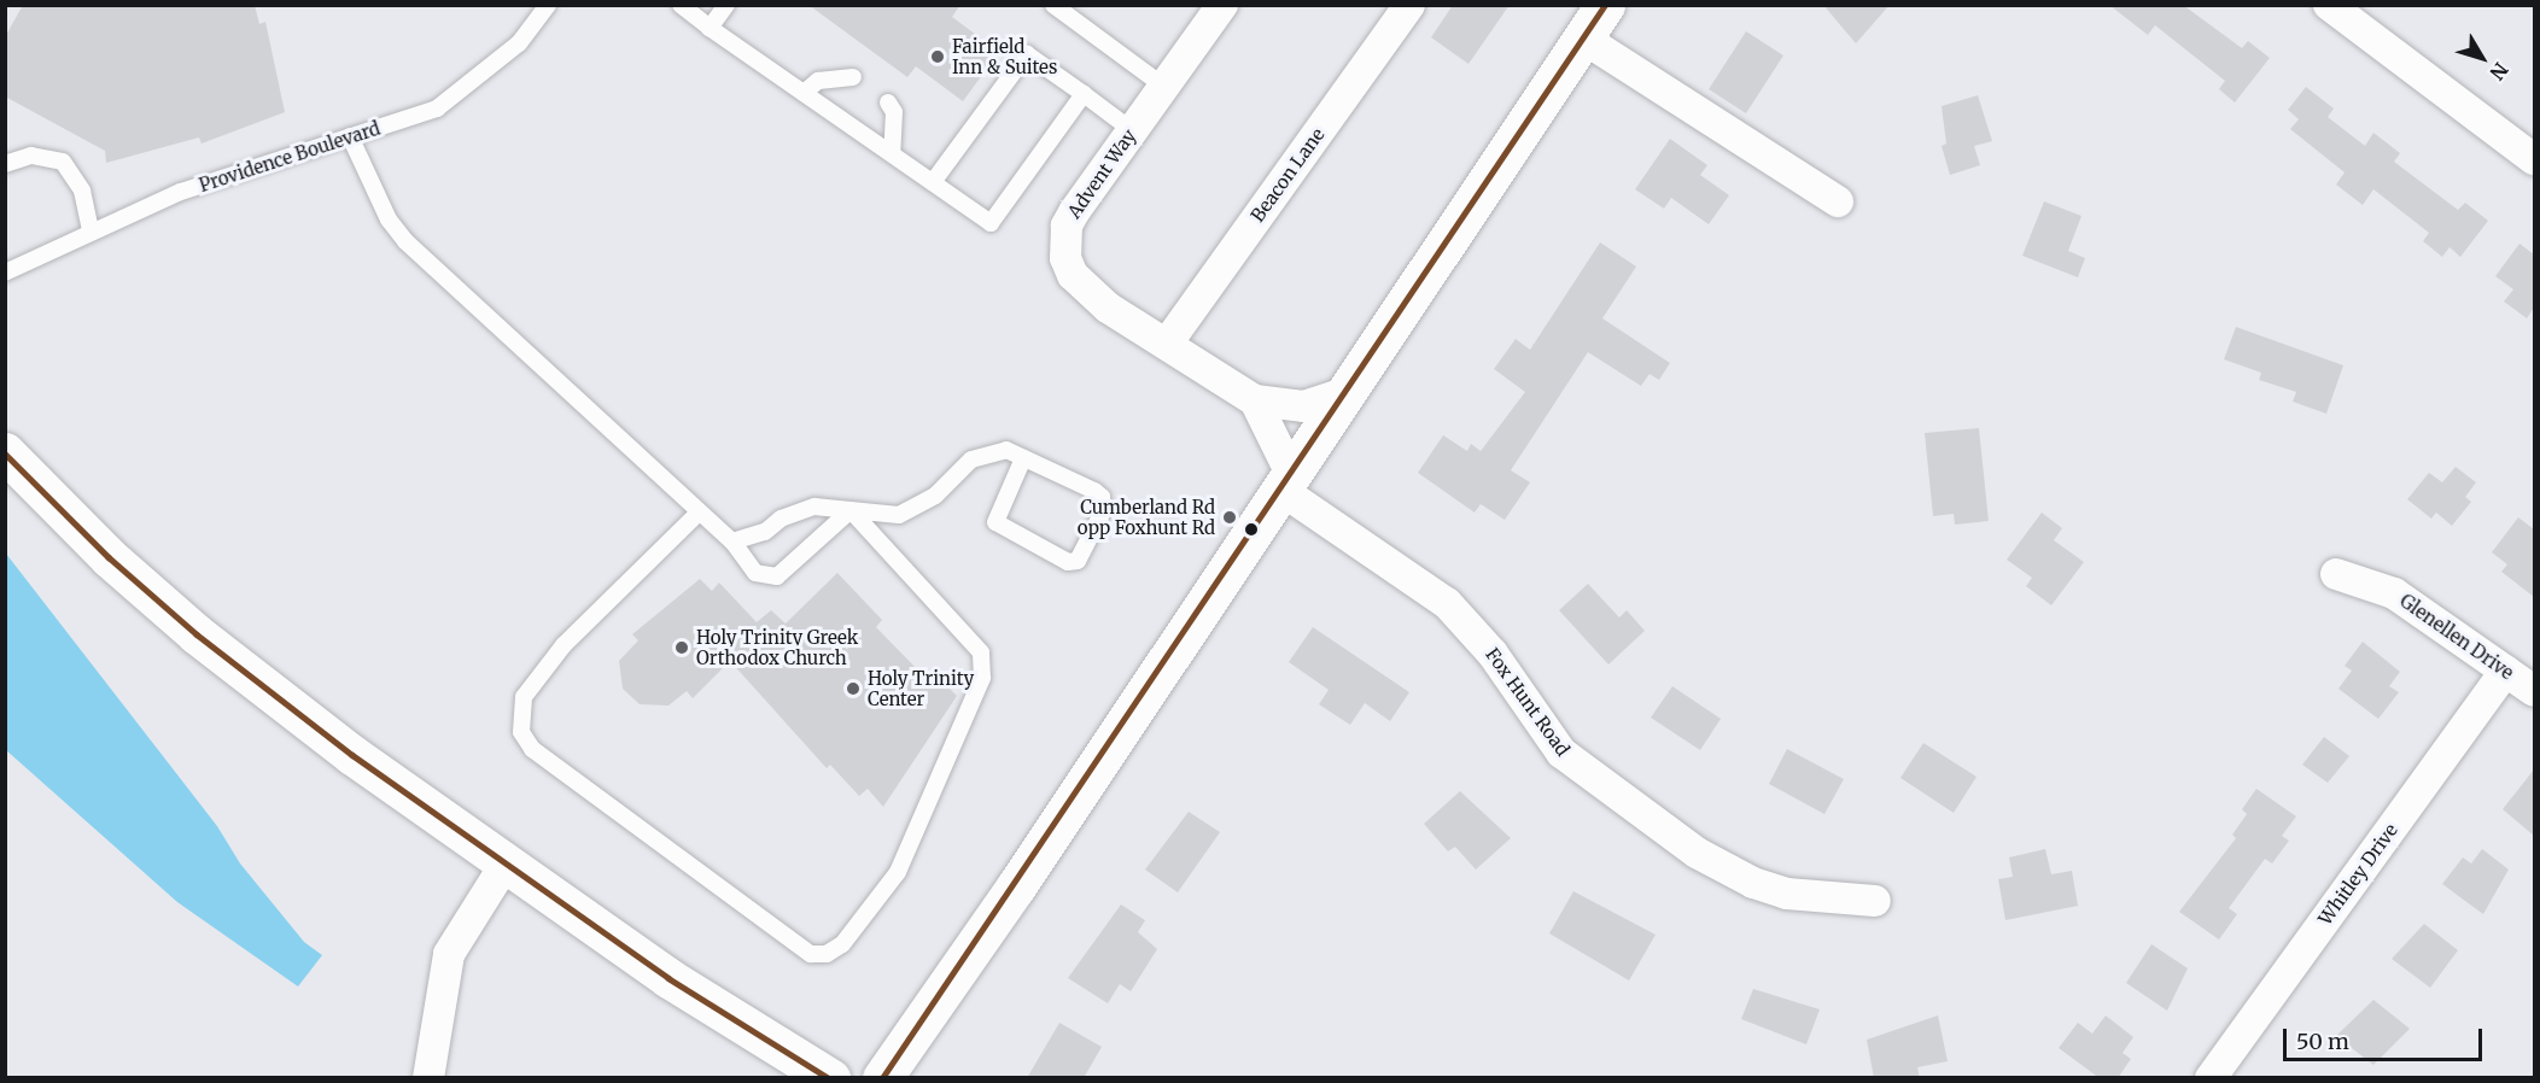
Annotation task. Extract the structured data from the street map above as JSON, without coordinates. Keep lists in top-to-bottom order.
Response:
{
  "streets": {
    "street": [
      "Advent Way",
      "Beacon Lane",
      "Glenellen Drive",
      "Fox Hunt Road",
      "Whitley Drive"
    ],
    "lane": ["Providence Boulevard"]
  },
  "crossings": [
    ["Advent Way", "Beacon Lane"],
    ["Glenellen Drive", "Whitley Drive"]
  ],
  "places": [
    "Fairfield Inn & Suites",
    "Cumberland Rd opp Foxhunt Rd",
    "Holy Trinity Greek Orthodox Church",
    "Holy Trinity Center"
  ],
  "scale_bar": "50 m",
  "north": "bottom right"
}
